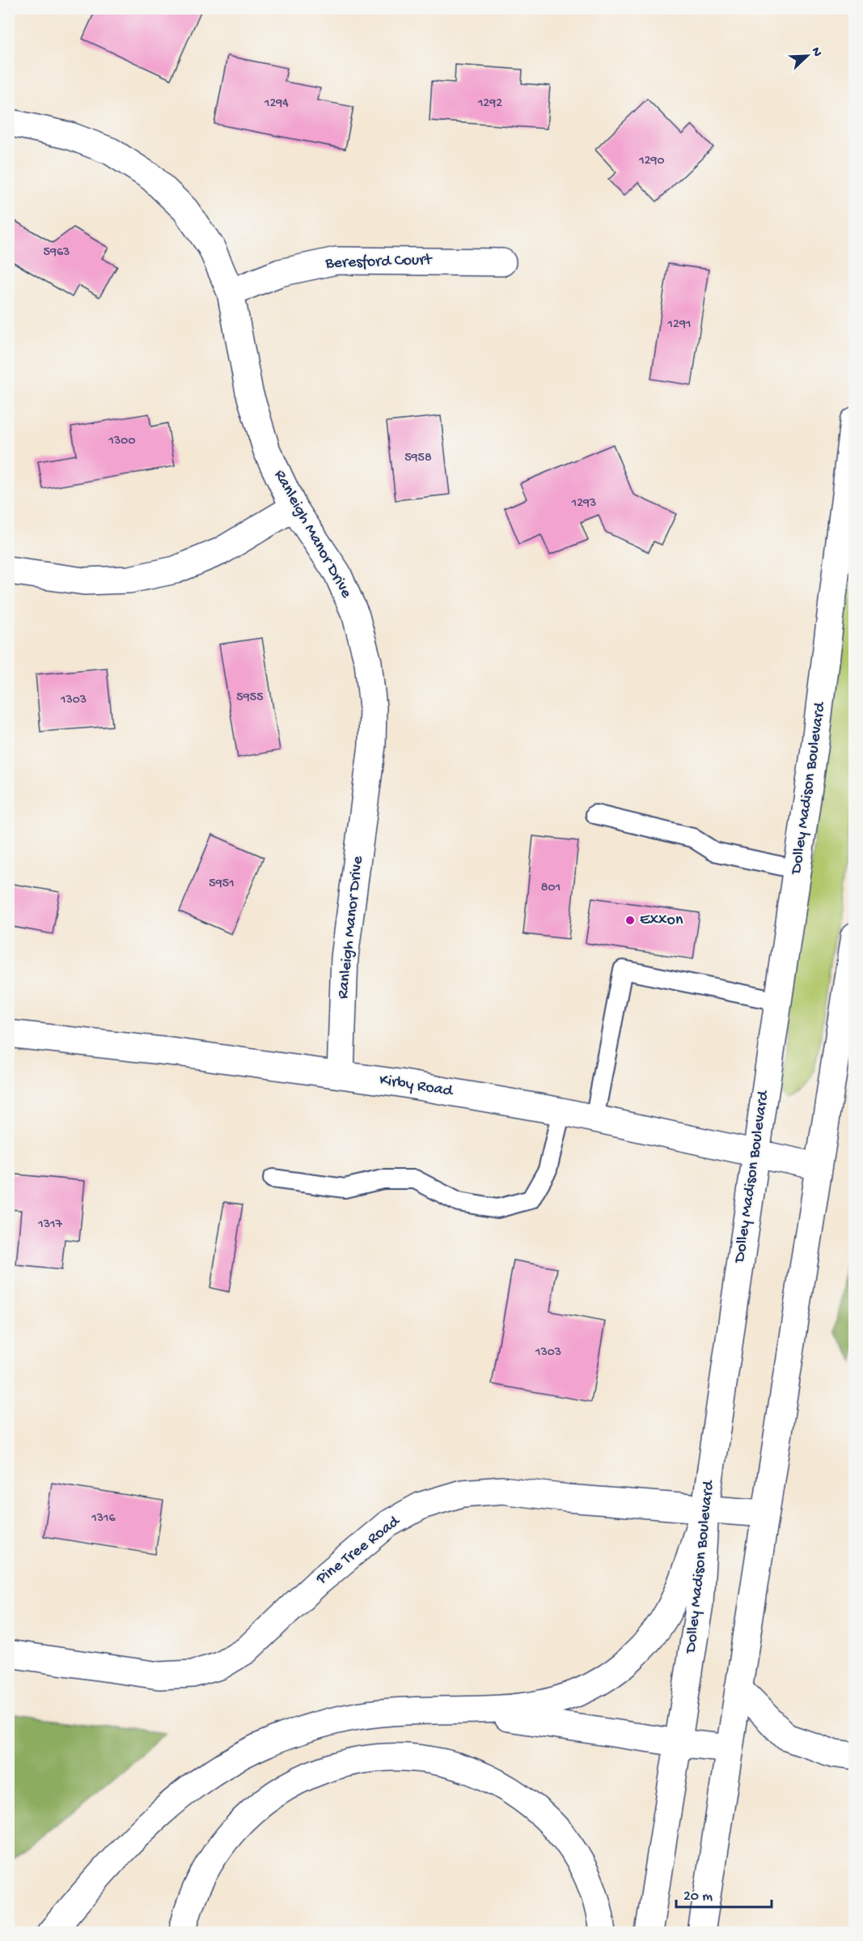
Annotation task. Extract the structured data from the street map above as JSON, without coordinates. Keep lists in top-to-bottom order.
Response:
{
  "streets": {
    "main road": [
      "Beresford Court",
      "Ranleigh Manor Drive",
      "Dolley Madison Boulevard",
      "Kirby Road",
      "Pine Tree Road"
    ]
  },
  "crossings": [
    ["Beresford Court", "Ranleigh Manor Drive"],
    ["Ranleigh Manor Drive", "Kirby Road"],
    ["Dolley Madison Boulevard", "Kirby Road"],
    ["Dolley Madison Boulevard", "Pine Tree Road"]
  ],
  "places": ["Exxon"],
  "house_numbers": [
    "1294",
    "1292",
    "1290",
    "5963",
    "1291",
    "1300",
    "5958",
    "1293",
    "5955",
    "1303",
    "5951",
    "801",
    "1317",
    "1303",
    "1316"
  ],
  "scale_bar": "20 m",
  "north": "top right"
}
